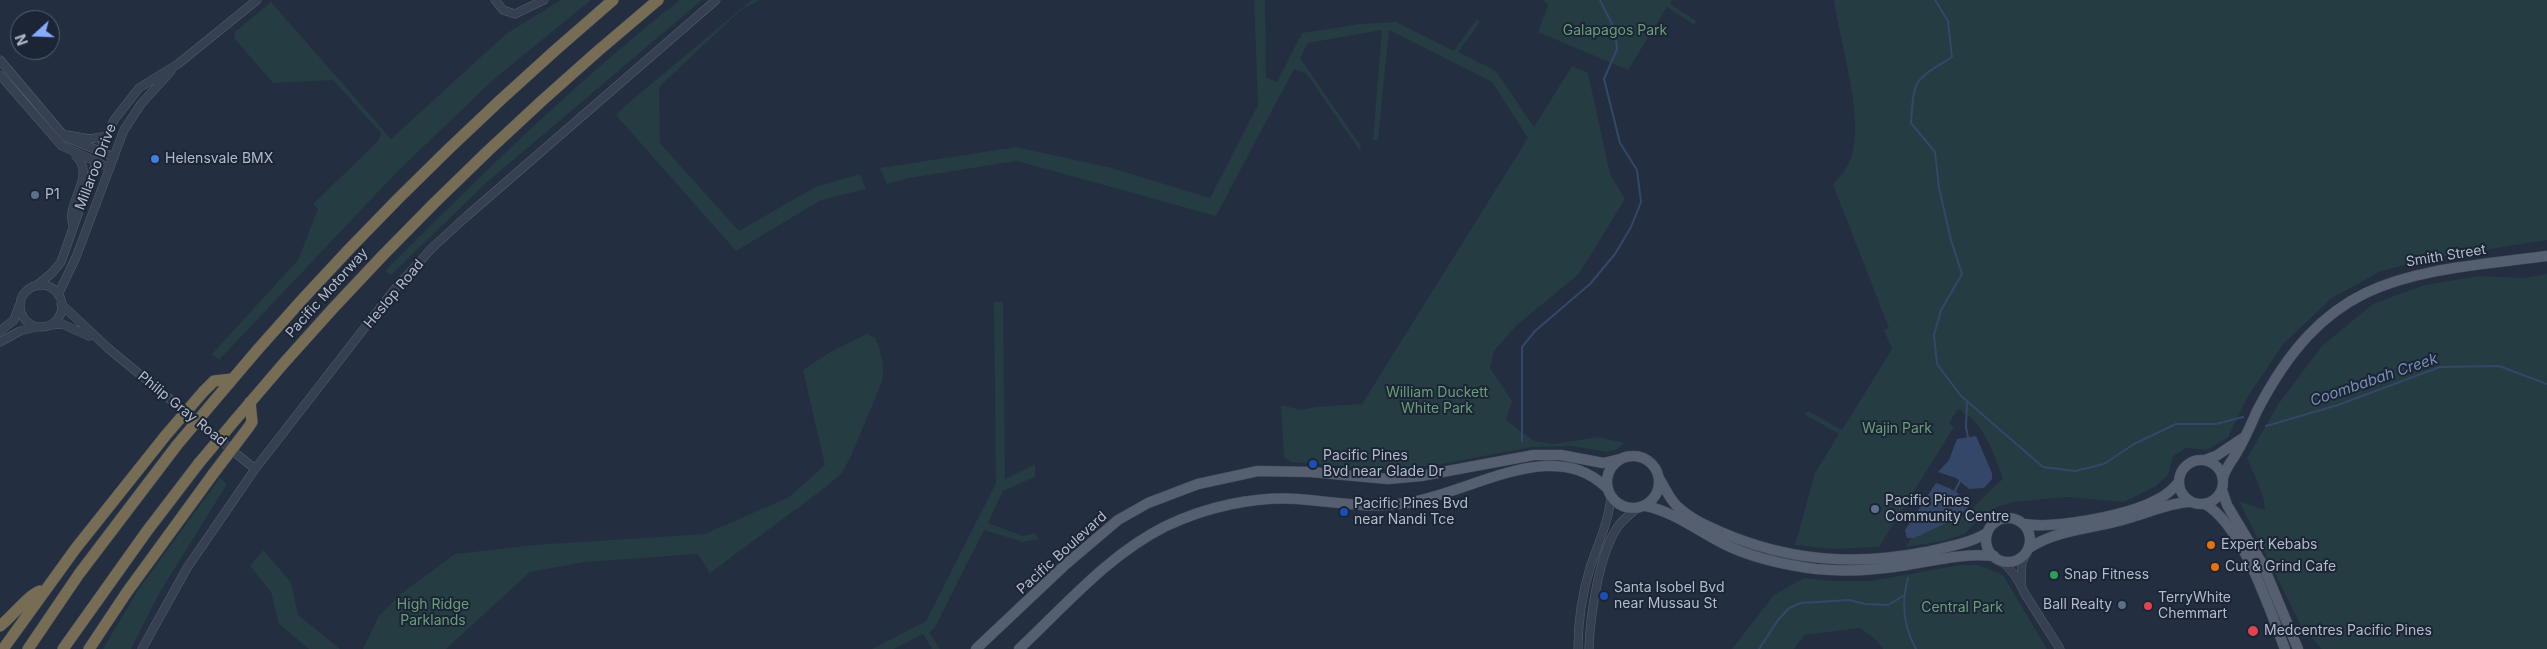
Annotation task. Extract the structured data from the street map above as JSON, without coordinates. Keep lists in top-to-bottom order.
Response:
{
  "streets": {
    "highway": ["Pacific Motorway"],
    "main road": ["Smith Street", "Pacific Boulevard"],
    "street": ["Millaroo Drive", "Heslop Road", "Philip Gray Road"]
  },
  "crossings": [
    ["Millaroo Drive", "Philip Gray Road"],
    ["Heslop Road", "Philip Gray Road"]
  ],
  "water": ["Coombabah Creek"],
  "parks": [
    "Galapagos Park",
    "William Duckett White Park",
    "Wajin Park",
    "High Ridge Parklands",
    "Central Park"
  ],
  "places": [
    "Helensvale BMX",
    "P1",
    "Pacific Pines Bvd near Glade Dr",
    "Pacific Pines Community Centre",
    "Pacific Pines Bvd near Nandi Tce",
    "Expert Kebabs",
    "Cut & Grind Cafe",
    "Snap Fitness",
    "Santa Isobel Bvd near Mussau St",
    "Ball Realty",
    "TerryWhite Chemmart",
    "Medcentres Pacific Pines"
  ],
  "north": "left"
}
